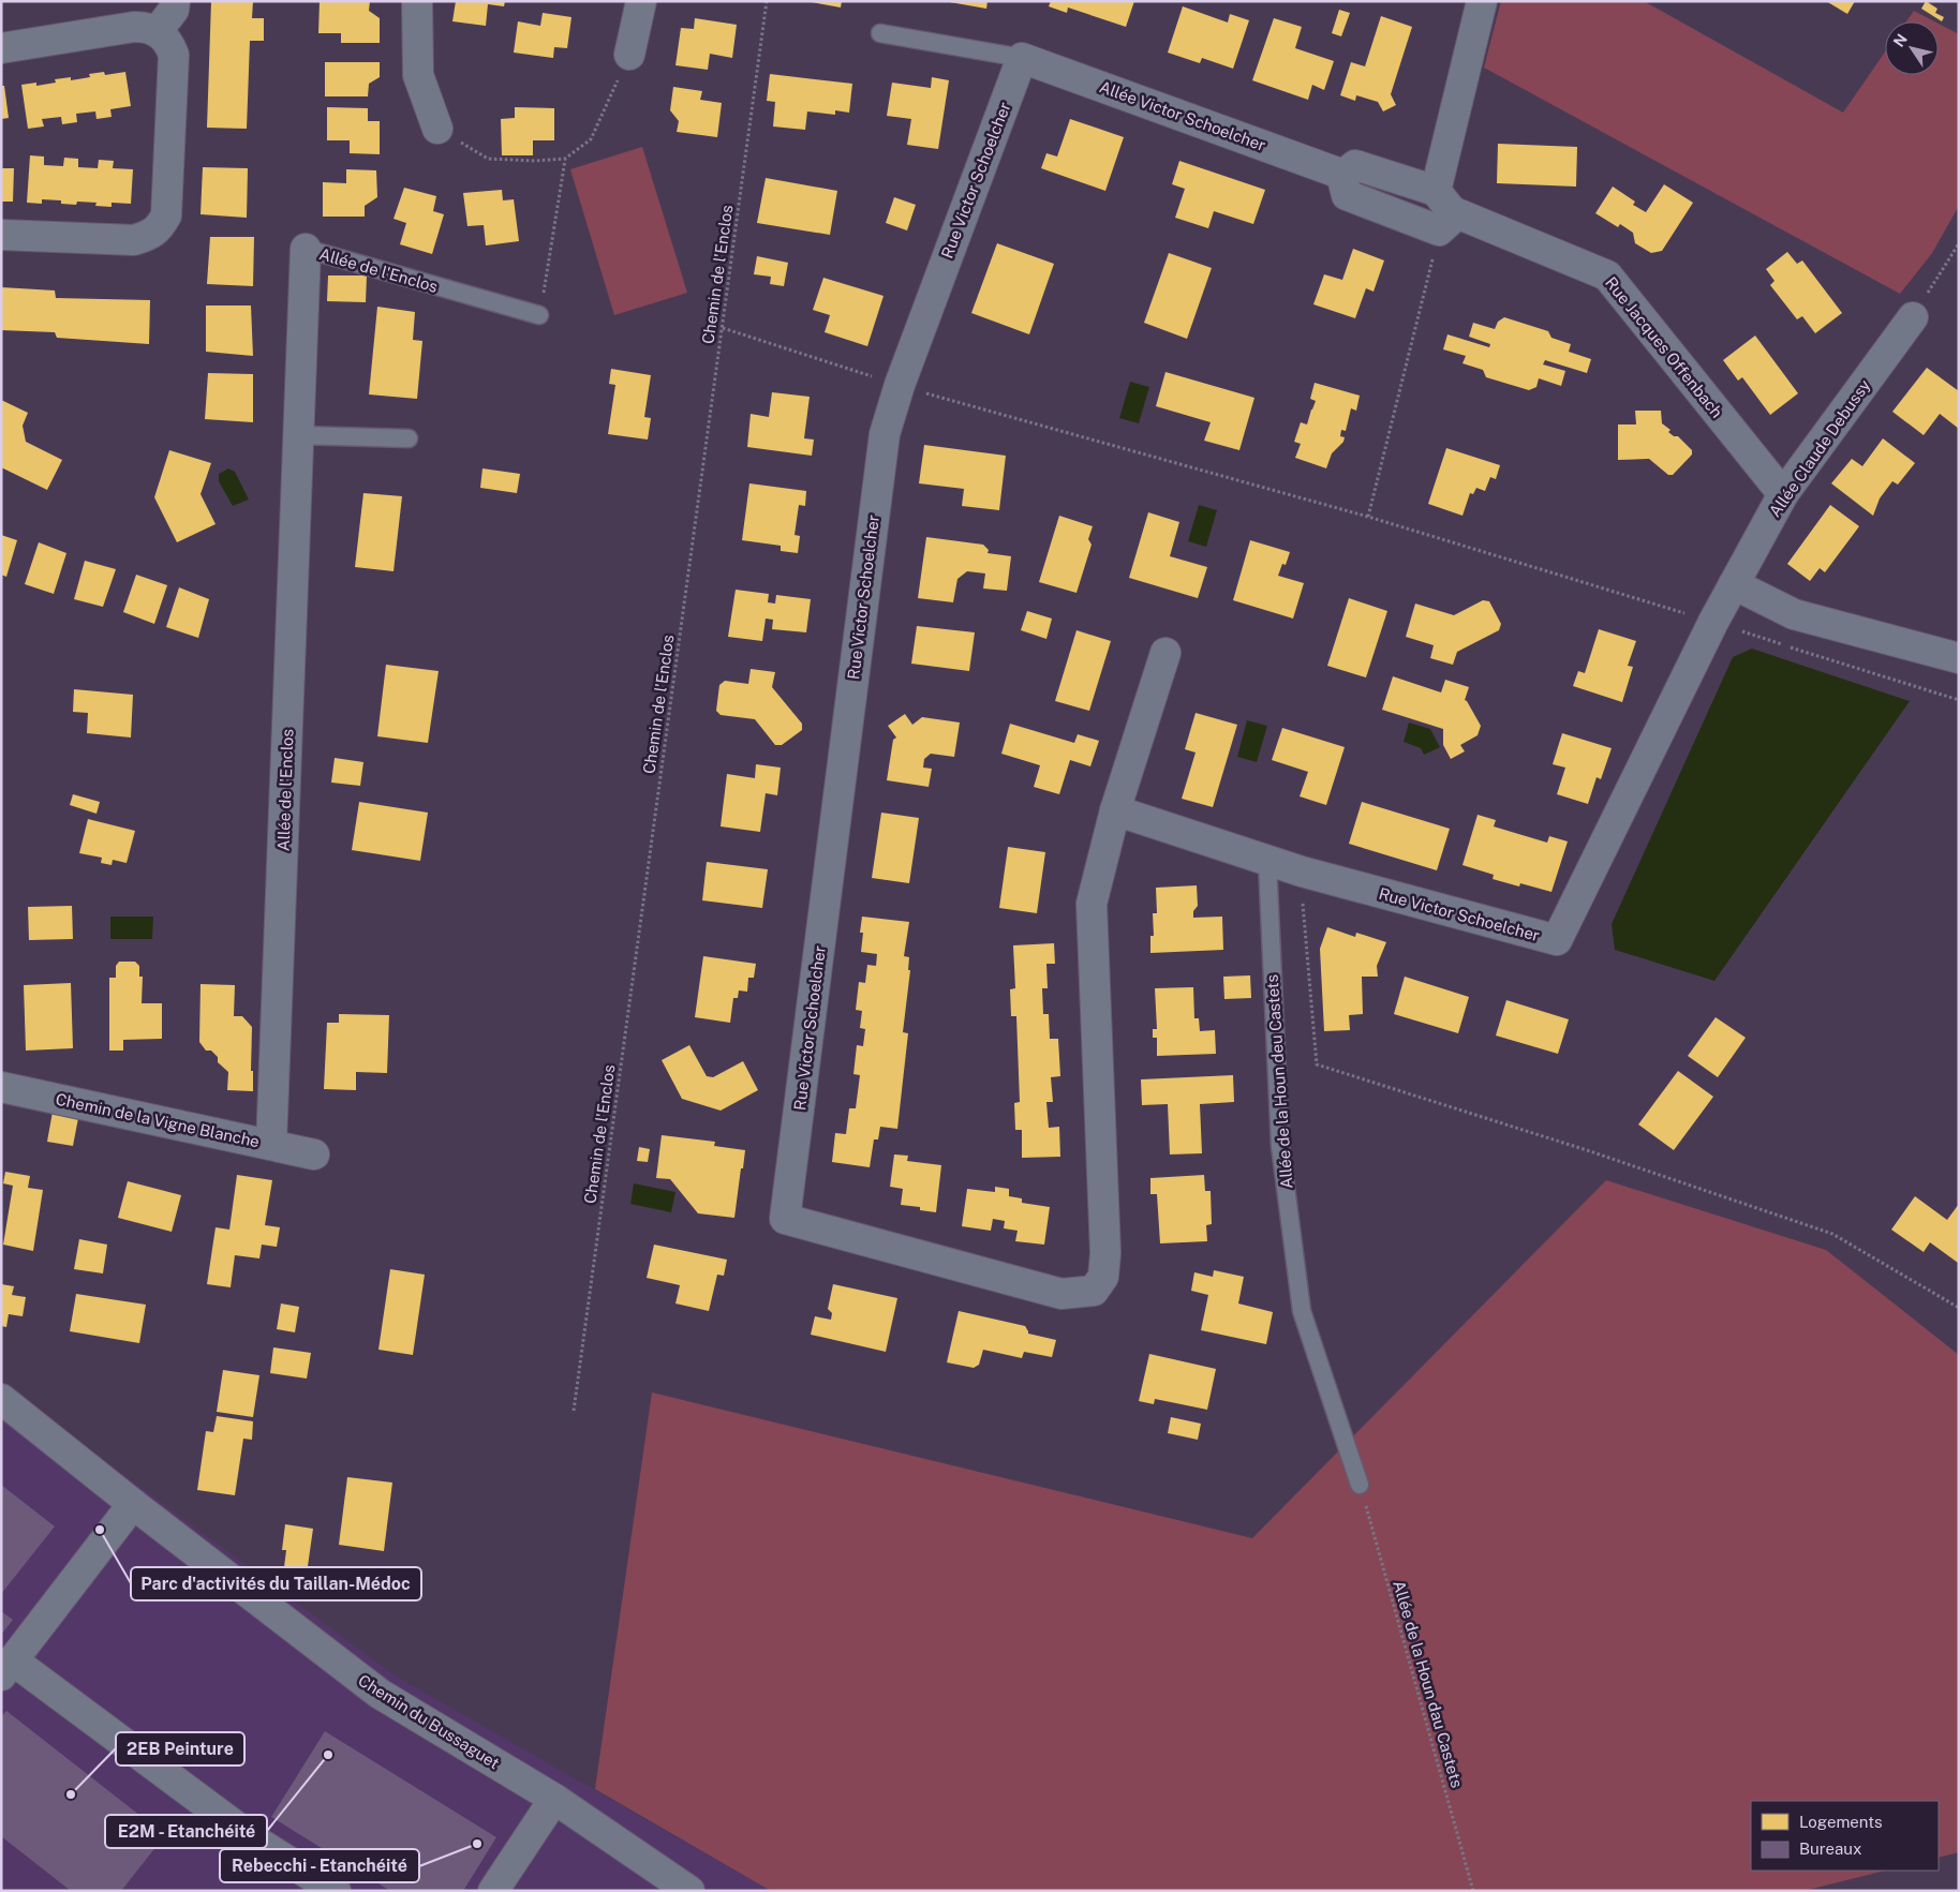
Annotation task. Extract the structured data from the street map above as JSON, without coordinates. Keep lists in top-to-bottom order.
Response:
{
  "streets": {
    "street": [
      "Allée Victor Schoelcher",
      "Rue Victor Schoelcher",
      "Allée de l'Enclos",
      "Rue Jacques Offenbach",
      "Allée Claude Debussy",
      "Chemin de la Vigne Blanche",
      "Chemin du Bussaguet"
    ],
    "lane": ["Allée de la Houn deu Castets"],
    "path": ["Chemin de l'Enclos", "Allée de la Houn dau Castets"]
  },
  "crossings": [
    ["Allée Victor Schoelcher", "Rue Victor Schoelcher"],
    ["Rue Victor Schoelcher", "Allée Claude Debussy"],
    ["Rue Victor Schoelcher", "Allée de la Houn deu Castets"],
    ["Allée de l'Enclos", "Chemin de la Vigne Blanche"],
    ["Rue Jacques Offenbach", "Allée Claude Debussy"],
    ["Allée de la Houn deu Castets", "Allée de la Houn dau Castets"]
  ],
  "places": [
    "Parc d'activités du Taillan-Médoc",
    "E2M - Etanchéité",
    "2EB Peinture",
    "Rebecchi - Etanchéité"
  ],
  "legend": ["Logements", "Bureaux"],
  "north": "top left"
}
